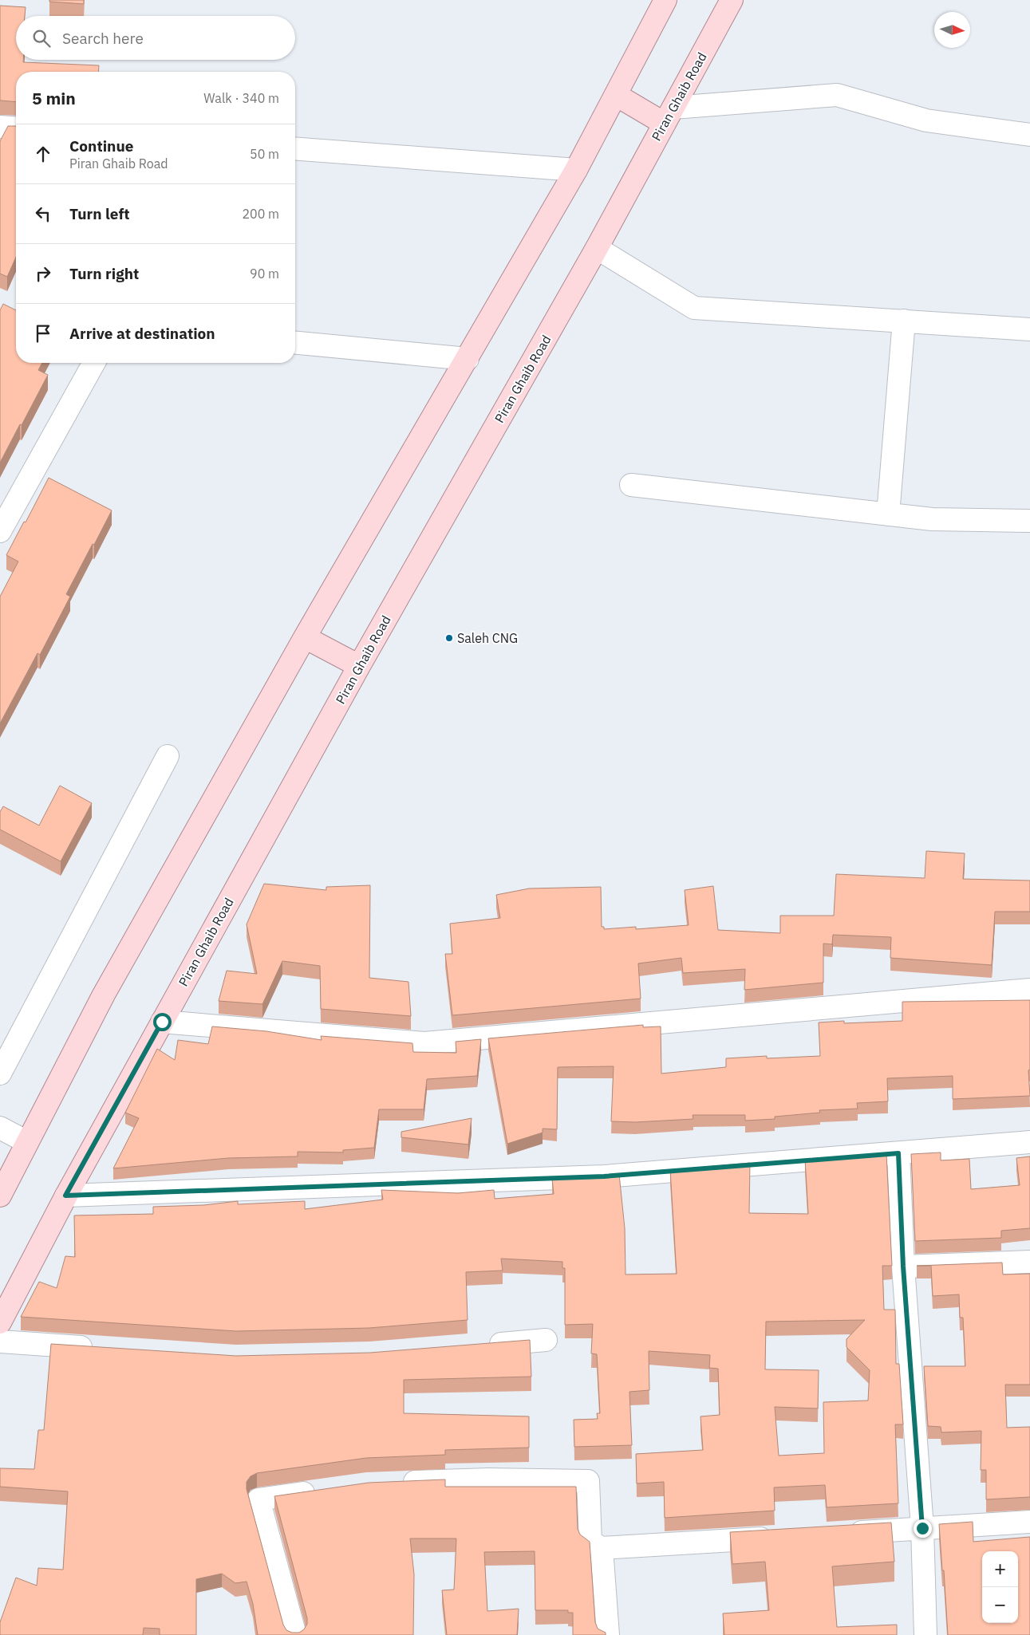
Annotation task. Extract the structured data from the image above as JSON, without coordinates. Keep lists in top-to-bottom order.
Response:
{
  "streets": {
    "main road": ["Piran Ghaib Road"]
  },
  "places": ["Saleh CNG"],
  "north": "right",
  "page": {
    "search": "Search here",
    "heading": ["5 min", "Walk · 340 m"],
    "list": [
      ["Continue", "Piran Ghaib Road", "50 m"],
      ["Turn left", "200 m"],
      ["Turn right", "90 m"],
      "Arrive at destination"
    ],
    "map_buttons": ["+", "−"]
  }
}
